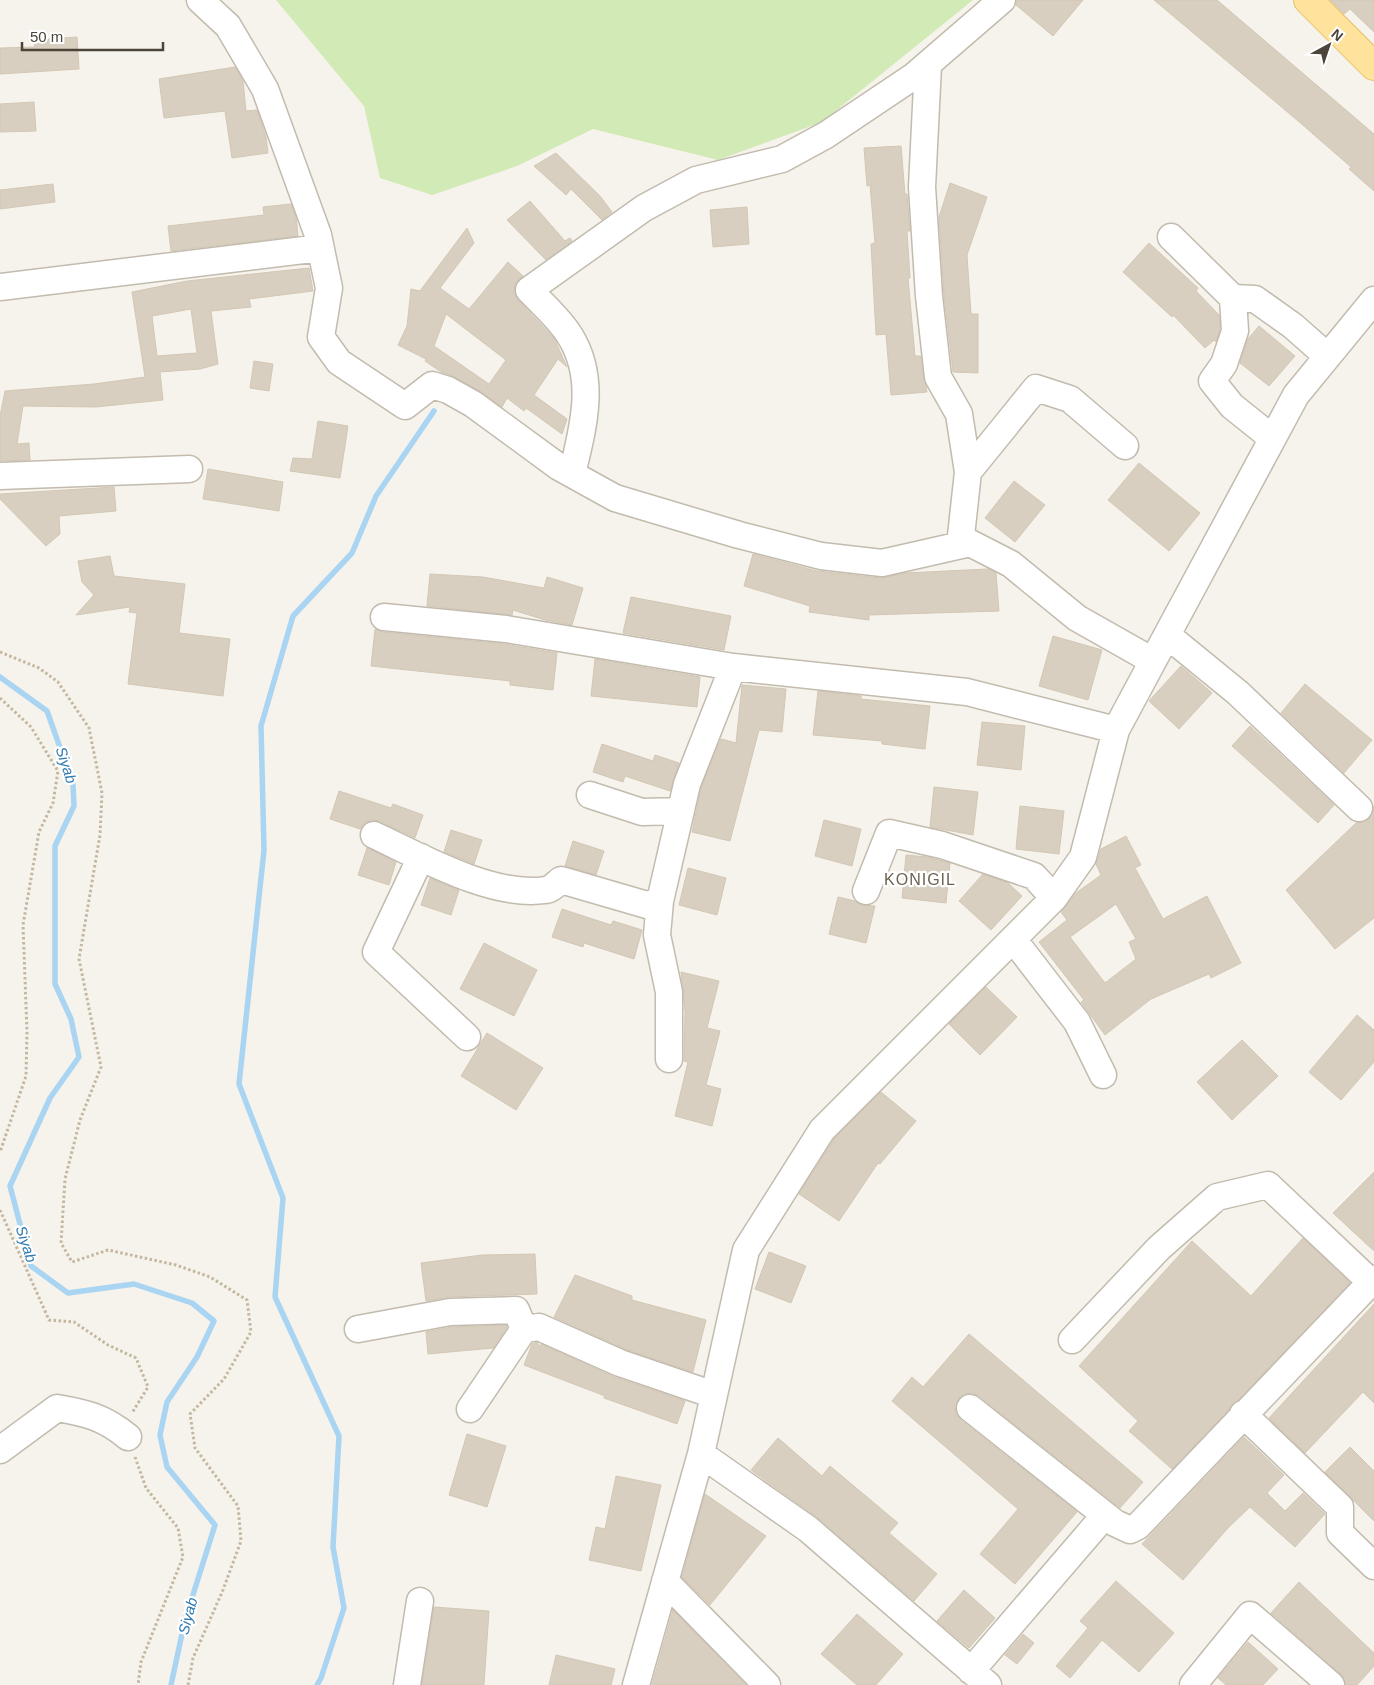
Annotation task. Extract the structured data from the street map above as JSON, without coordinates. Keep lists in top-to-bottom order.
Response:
{
  "districts": ["KONIGIL"],
  "water": ["Siyab"],
  "scale_bar": "50 m",
  "north": "top right"
}
